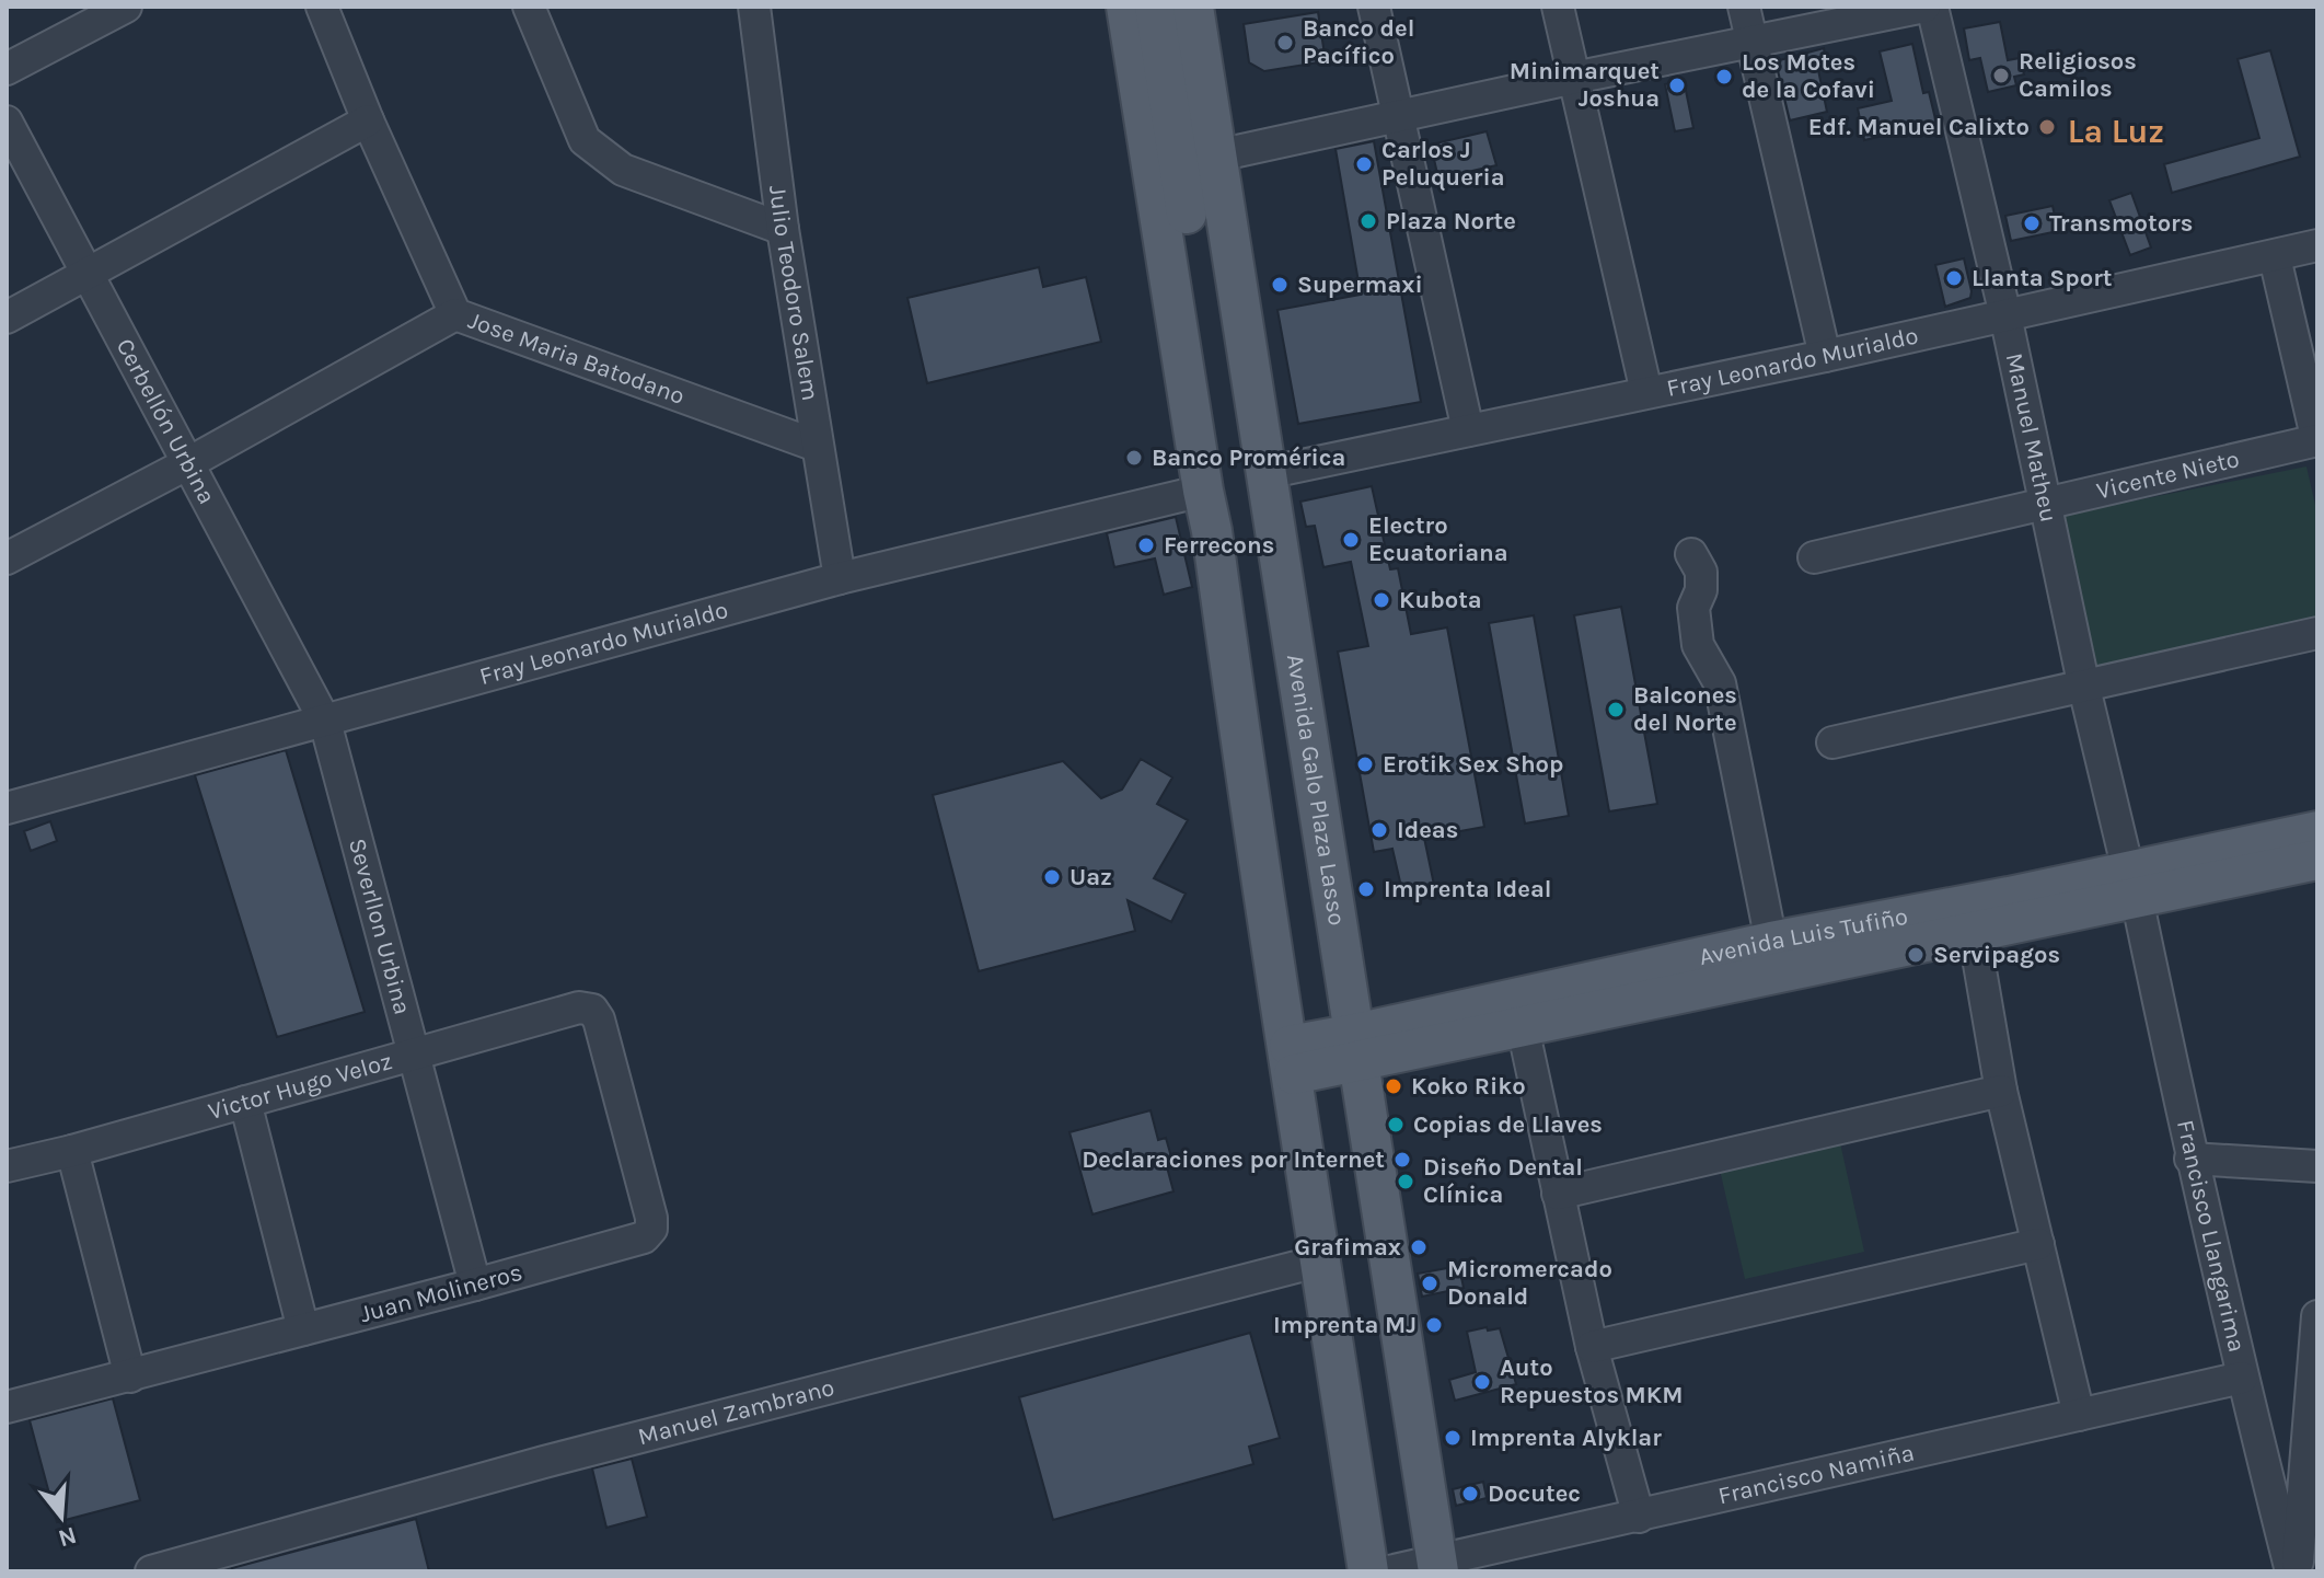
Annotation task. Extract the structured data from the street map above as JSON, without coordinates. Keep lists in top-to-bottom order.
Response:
{
  "streets": {
    "main road": ["Avenida Galo Plaza Lasso", "Avenida Luis Tufiño"],
    "street": [
      "Julio Teodoro Salem",
      "Jose Maria Batodano",
      "Fray Leonardo Murialdo",
      "Cerbellón Urbina",
      "Manuel Matheu",
      "Vicente Nieto",
      "Severllon Urbina",
      "Victor Hugo Veloz",
      "Francisco Llangarima",
      "Juan Molineros",
      "Manuel Zambrano",
      "Francisco Namiña"
    ]
  },
  "crossings": [
    ["Julio Teodoro Salem", "Jose Maria Batodano"],
    ["Julio Teodoro Salem", "Fray Leonardo Murialdo"],
    ["Fray Leonardo Murialdo", "Cerbellón Urbina"],
    ["Fray Leonardo Murialdo", "Manuel Matheu"],
    ["Fray Leonardo Murialdo", "Avenida Galo Plaza Lasso"],
    ["Fray Leonardo Murialdo", "Severllon Urbina"],
    ["Cerbellón Urbina", "Severllon Urbina"],
    ["Manuel Matheu", "Vicente Nieto"],
    ["Manuel Matheu", "Avenida Luis Tufiño"],
    ["Manuel Matheu", "Francisco Llangarima"],
    ["Avenida Galo Plaza Lasso", "Avenida Luis Tufiño"],
    ["Avenida Galo Plaza Lasso", "Manuel Zambrano"],
    ["Avenida Galo Plaza Lasso", "Francisco Namiña"],
    ["Severllon Urbina", "Victor Hugo Veloz"],
    ["Severllon Urbina", "Juan Molineros"],
    ["Avenida Luis Tufiño", "Francisco Llangarima"],
    ["Victor Hugo Veloz", "Juan Molineros"],
    ["Francisco Llangarima", "Francisco Namiña"]
  ],
  "districts": ["La Luz"],
  "places": [
    "Banco del Pacífico",
    "Religiosos Camilos",
    "Los Motes de la Cofavi",
    "Minimarquet Joshua",
    "Edf. Manuel Calixto",
    "Carlos J Peluqueria",
    "Plaza Norte",
    "Transmotors",
    "Llanta Sport",
    "Supermaxi",
    "Banco Promérica",
    "Electro Ecuatoriana",
    "Ferrecons",
    "Kubota",
    "Balcones del Norte",
    "Erotik Sex Shop",
    "Ideas",
    "Uaz",
    "Imprenta Ideal",
    "Servipagos",
    "Koko Riko",
    "Copias de Llaves",
    "Declaraciones por Internet",
    "Diseño Dental Clínica",
    "Grafimax",
    "Micromercado Donald",
    "Imprenta MJ",
    "Auto Repuestos MKM",
    "Imprenta Alyklar",
    "Docutec"
  ],
  "north": "bottom"
}
